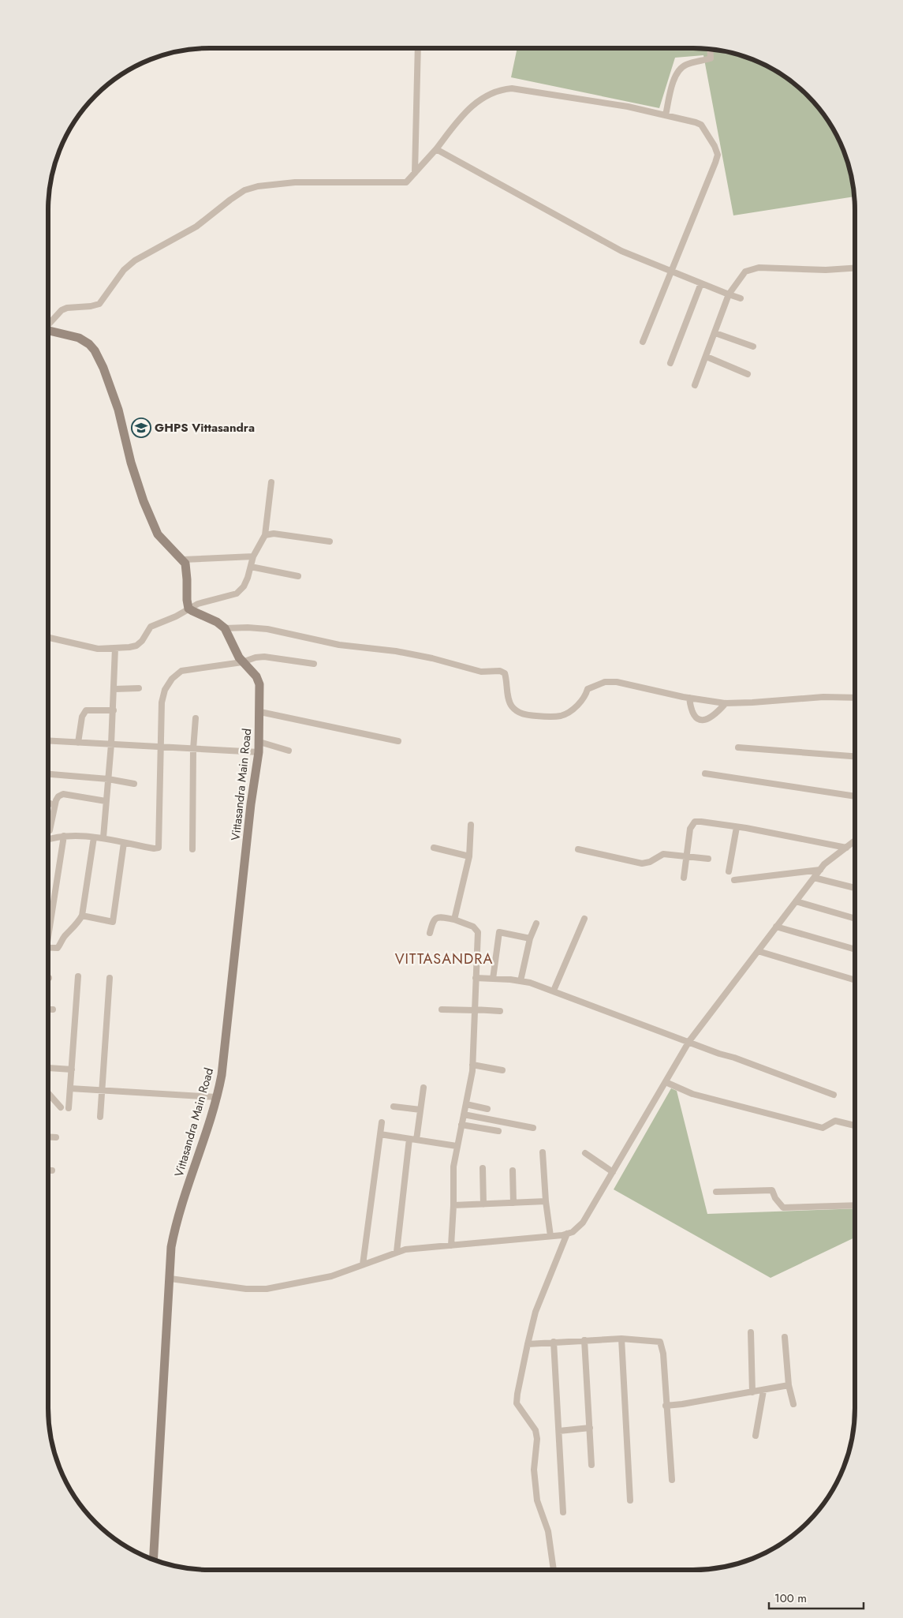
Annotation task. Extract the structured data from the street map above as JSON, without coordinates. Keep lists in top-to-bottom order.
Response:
{
  "streets": {
    "street": ["Vittasandra Main Road"]
  },
  "districts": ["VITTASANDRA"],
  "places": {
    "school or university": ["GHPS Vittasandra"]
  },
  "scale_bar": "100 m"
}
